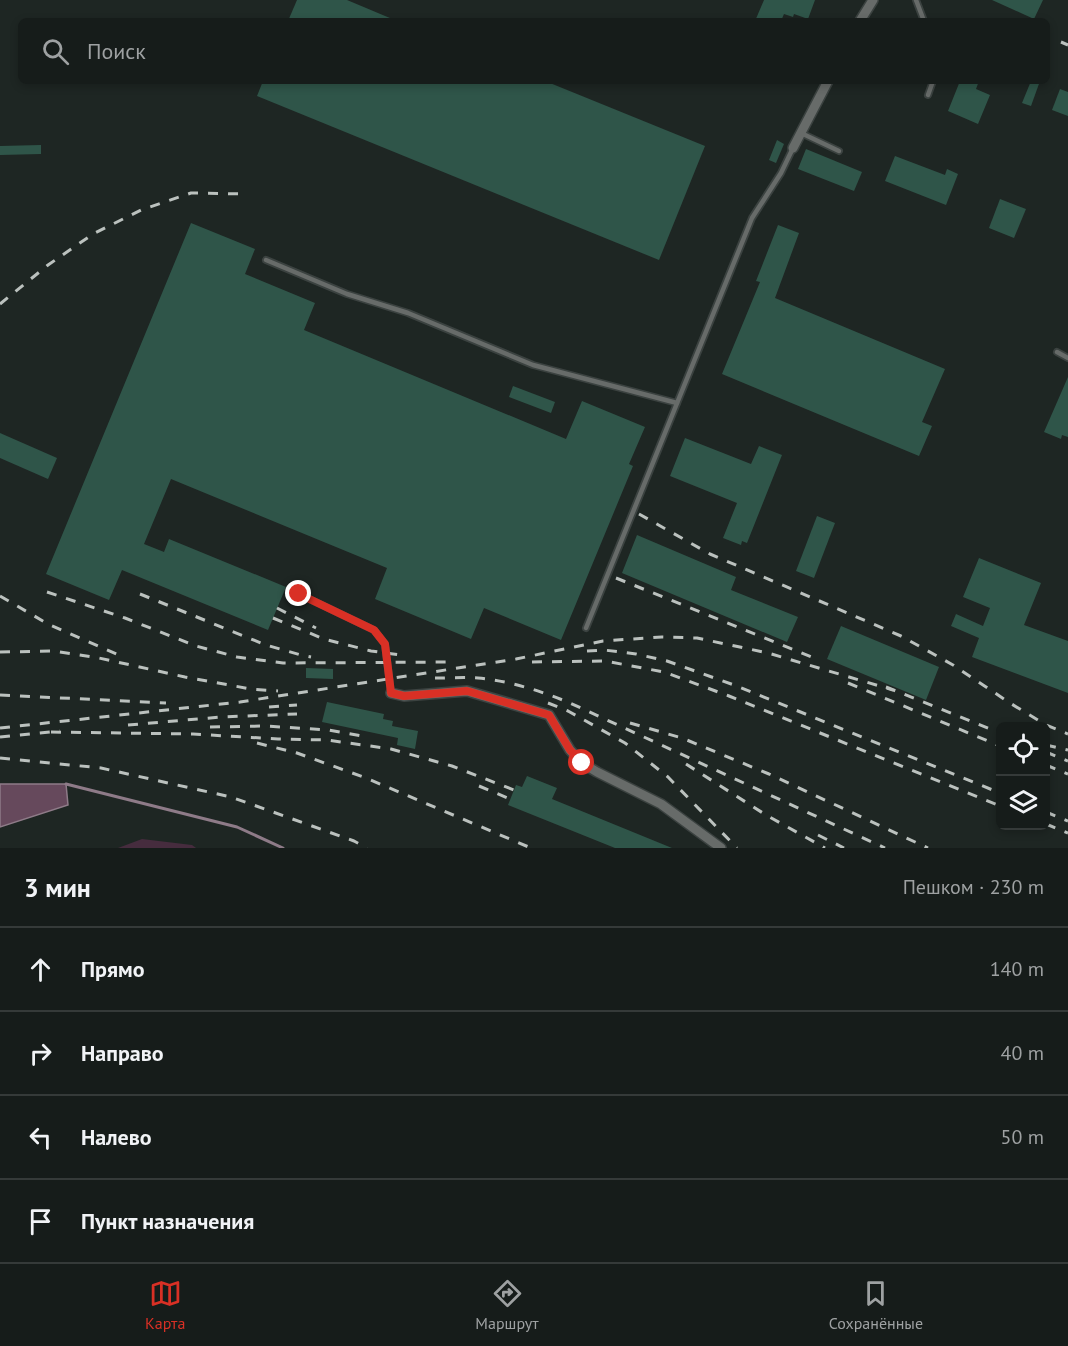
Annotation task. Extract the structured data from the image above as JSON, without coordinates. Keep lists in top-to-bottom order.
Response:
{
  "page": {
    "search": "Поиск",
    "heading": ["3 мин", "Пешком · 230 m"],
    "list": [
      ["Прямо", "140 m"],
      ["Направо", "40 m"],
      ["Налево", "50 m"],
      "Пункт назначения"
    ],
    "nav": ["Карта", "Маршрут", "Сохранённые"]
  }
}
